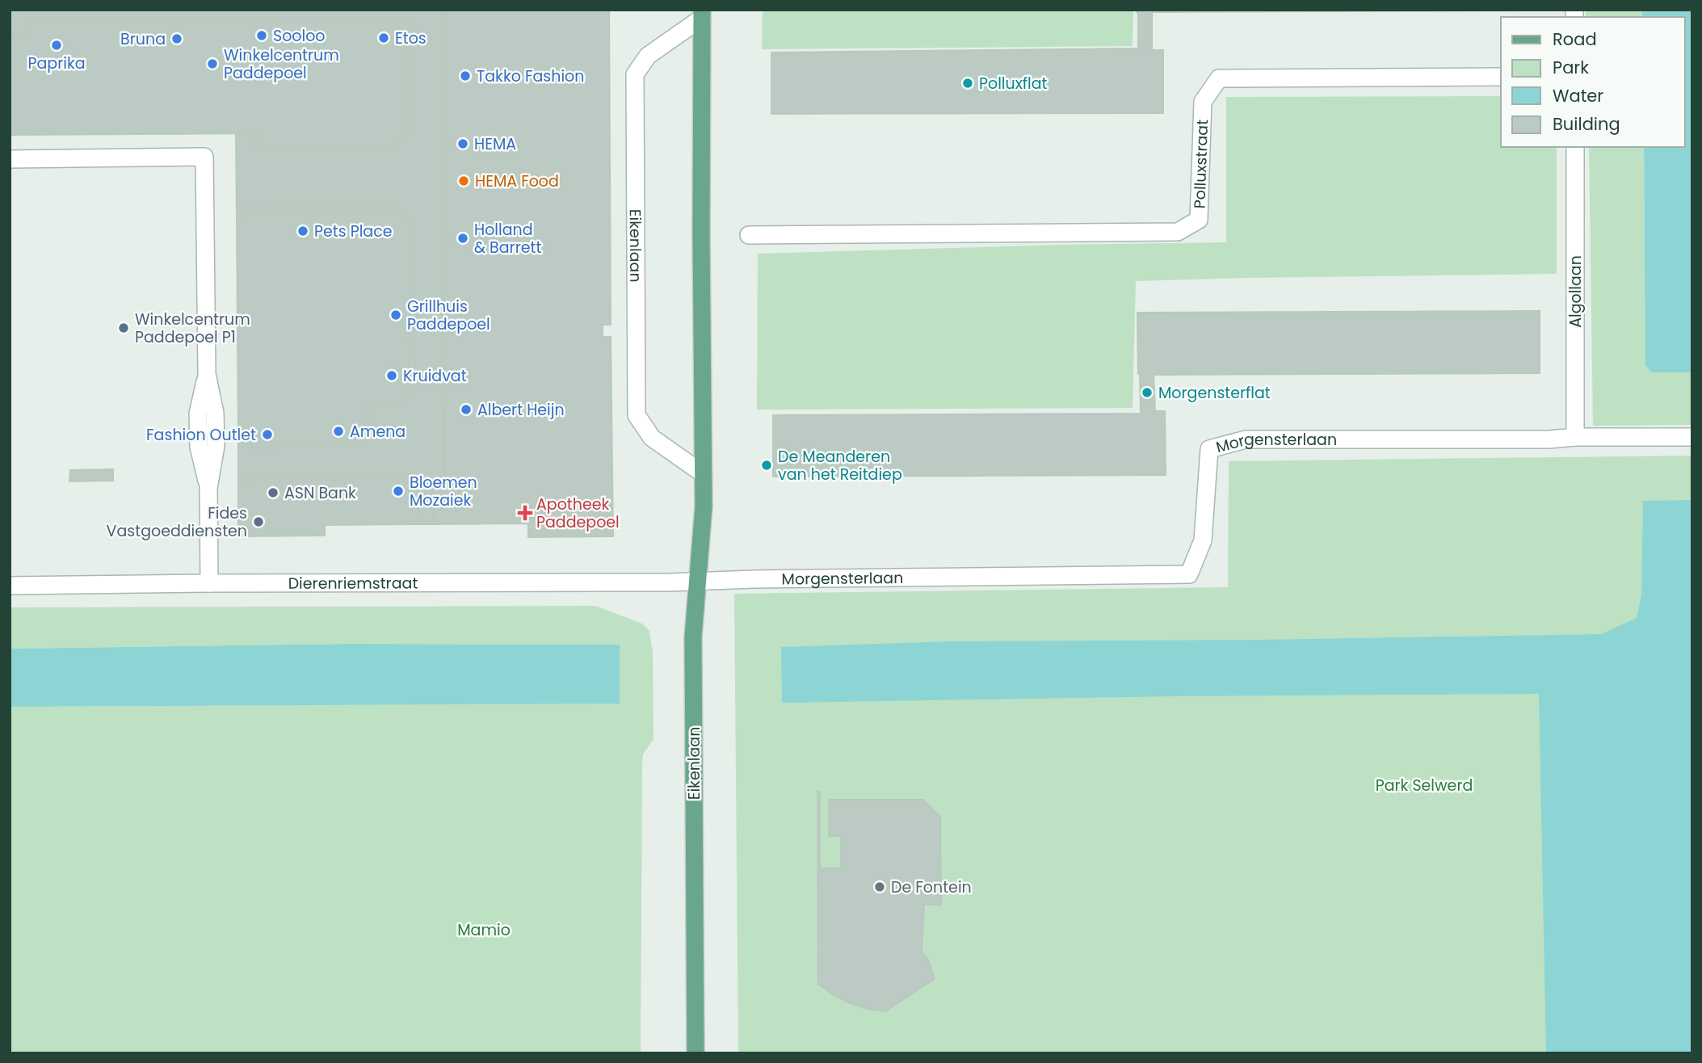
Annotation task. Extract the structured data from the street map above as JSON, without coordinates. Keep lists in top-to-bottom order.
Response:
{
  "streets": {
    "main road": ["Eikenlaan"],
    "street": [
      "Polluxstraat",
      "Algollaan",
      "Morgensterlaan",
      "Dierenriemstraat"
    ]
  },
  "crossings": [
    ["Eikenlaan", "Morgensterlaan"],
    ["Eikenlaan", "Dierenriemstraat"],
    ["Algollaan", "Morgensterlaan"],
    ["Morgensterlaan", "Dierenriemstraat"]
  ],
  "parks": ["Park Selwerd", "Mamio"],
  "places": {
    "other": [
      "Sooloo",
      "Etos",
      "Bruna",
      "Paprika",
      "Winkelcentrum Paddepoel",
      "Takko Fashion",
      "Polluxflat",
      "HEMA",
      "HEMA Food",
      "Pets Place",
      "Holland & Barrett",
      "Grillhuis Paddepoel",
      "Winkelcentrum Paddepoel P1",
      "Kruidvat",
      "Morgensterflat",
      "Albert Heijn",
      "Amena",
      "Fashion Outlet",
      "De Meanderen van het Reitdiep",
      "Bloemen Mozaiek",
      "ASN Bank",
      "Fides Vastgoeddiensten",
      "De Fontein"
    ],
    "health": ["Apotheek Paddepoel"]
  },
  "legend": [
    "Road",
    "Park",
    "Water",
    "Building"
  ]
}
